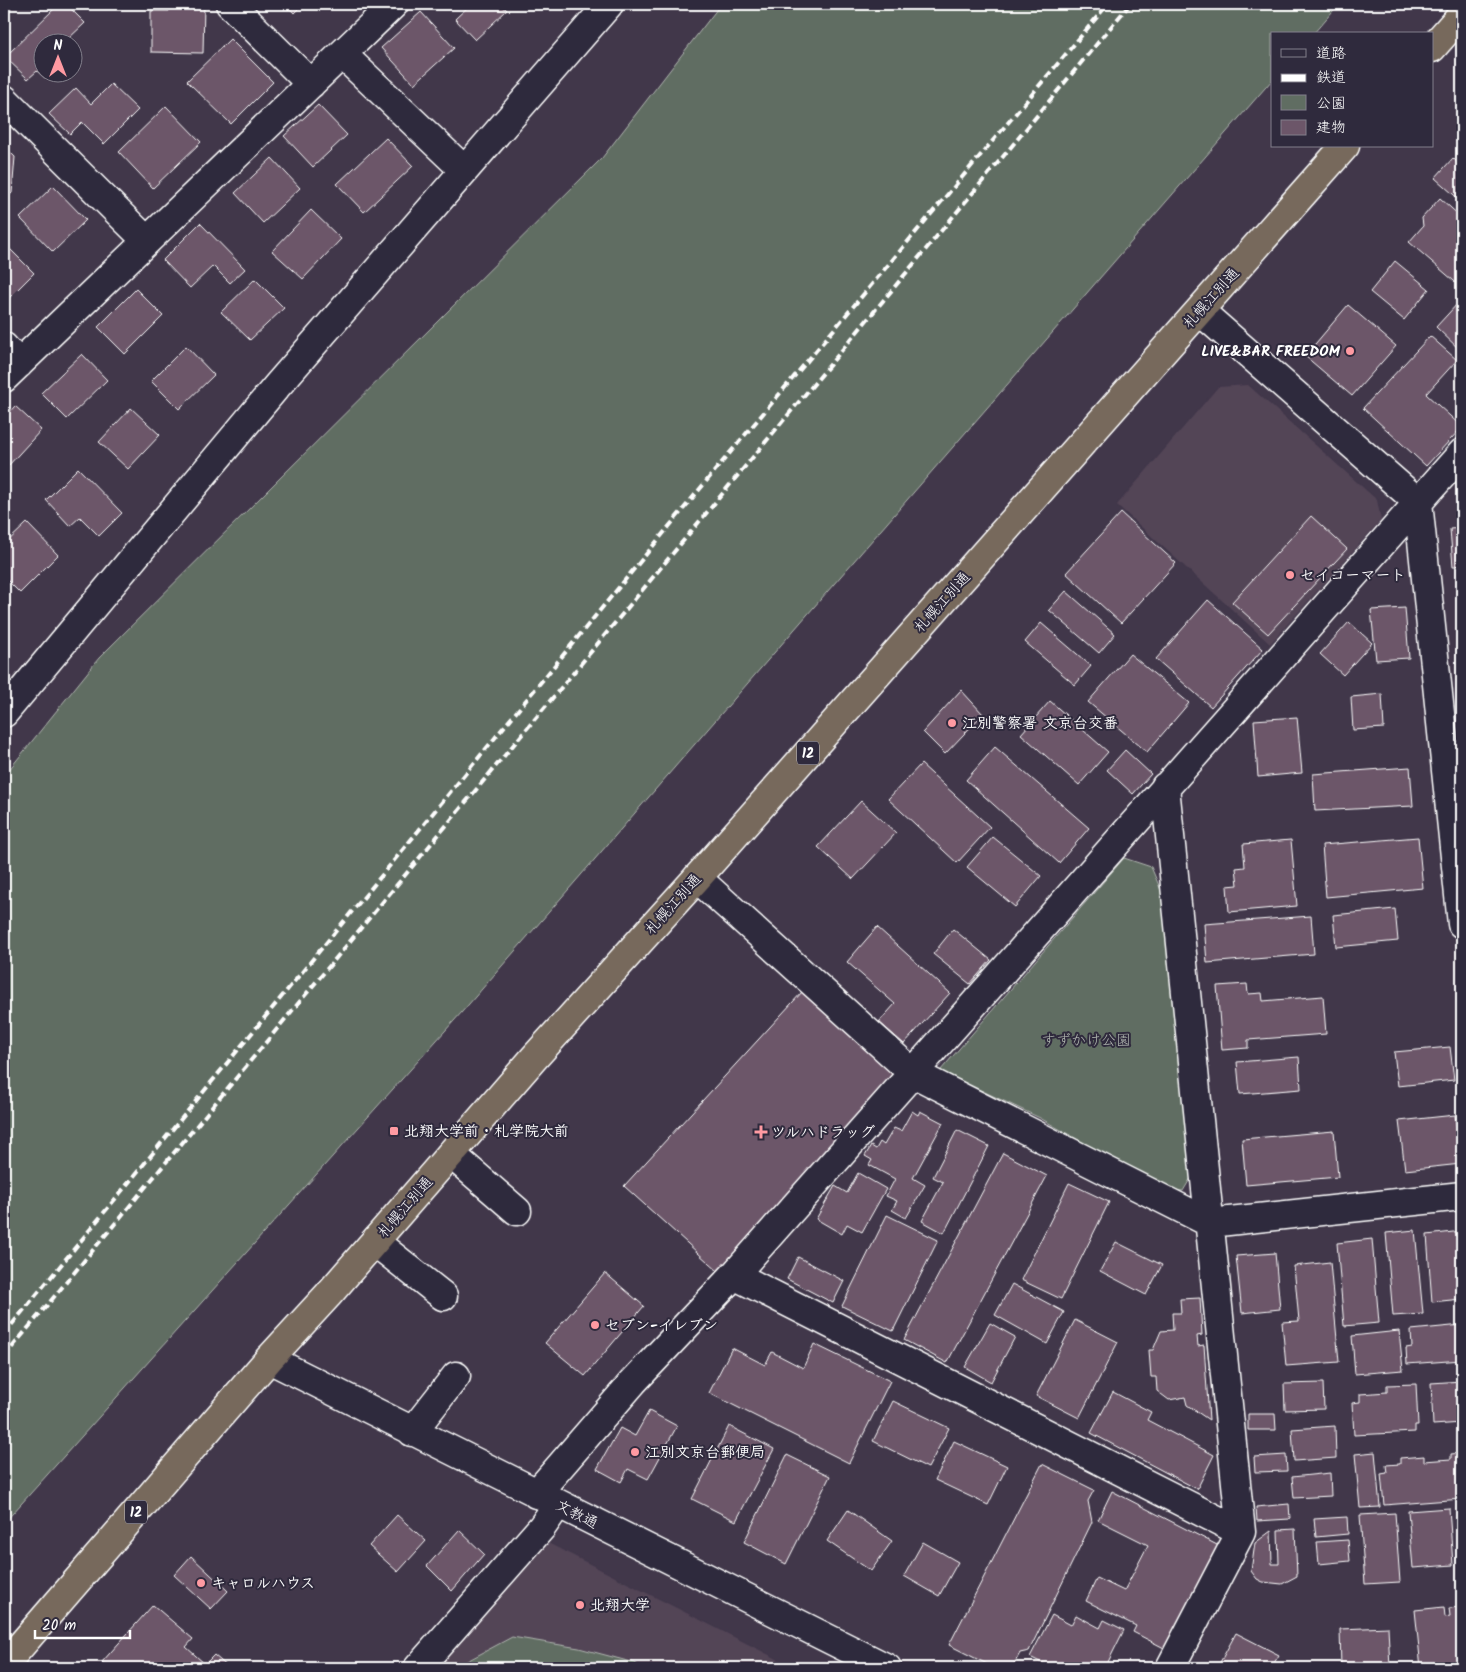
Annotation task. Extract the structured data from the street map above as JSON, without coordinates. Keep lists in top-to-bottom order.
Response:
{
  "streets": {
    "highway": ["札幌江別通", "12"],
    "street": ["文教通"]
  },
  "crossings": [
    ["札幌江別通", "文教通"]
  ],
  "parks": ["すずかけ公園"],
  "places": {
    "other": [
      "LIVE&BAR FREEDOM",
      "セイコーマート",
      "江別警察署 文京台交番",
      "セブン-イレブン",
      "江別文京台郵便局",
      "キャロルハウス",
      "北翔大学"
    ],
    "transit": ["北翔大学前・札学院大前"],
    "health": ["ツルハドラッグ"]
  },
  "legend": [
    "道路",
    "鉄道",
    "公園",
    "建物"
  ],
  "scale_bar": "20 m",
  "north": "top"
}
